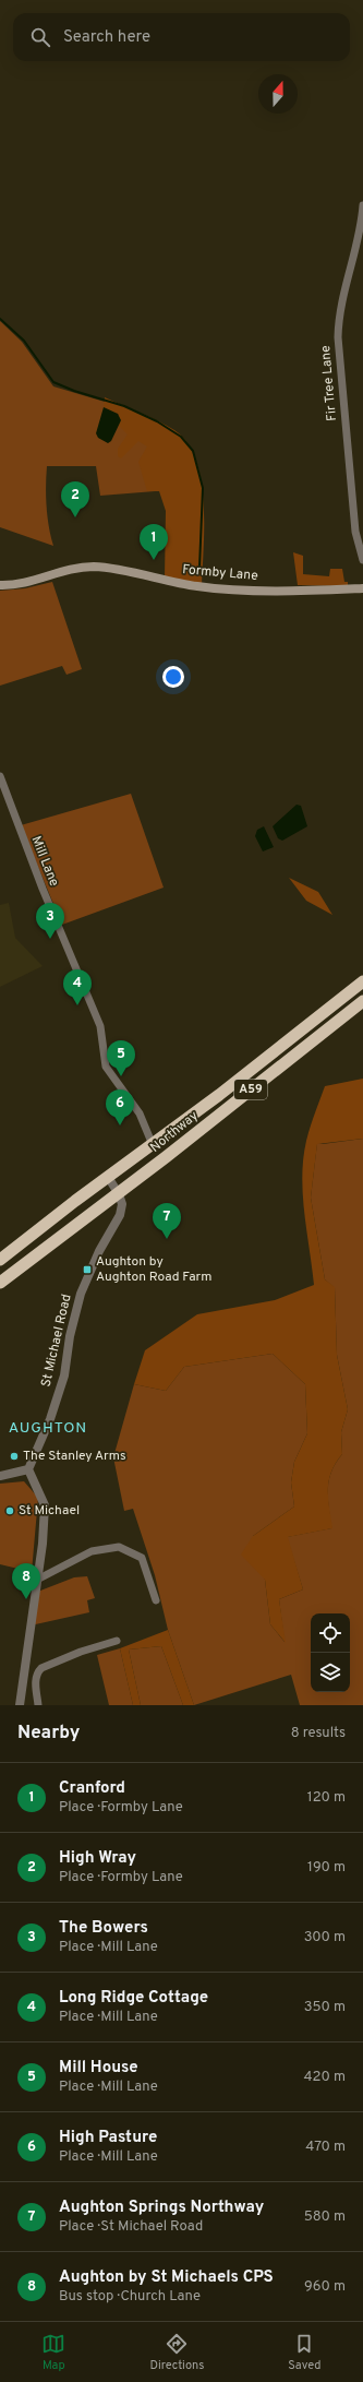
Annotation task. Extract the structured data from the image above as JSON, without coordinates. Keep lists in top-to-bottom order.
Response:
{
  "streets": {
    "highway": ["A59", "Northway"],
    "main road": ["Formby Lane"],
    "street": ["Fir Tree Lane", "Mill Lane", "St Michael Road"]
  },
  "crossings": [
    ["Mill Lane", "Northway"],
    ["Northway", "St Michael Road"]
  ],
  "districts": ["AUGHTON"],
  "places": {
    "transit": ["Aughton by Aughton Road Farm"],
    "other": ["The Stanley Arms", "St Michael"]
  },
  "north": "top",
  "page": {
    "search": "Search here",
    "pins": [
      "2",
      "1",
      "3",
      "4",
      "5",
      "6",
      "7",
      "8"
    ],
    "heading": ["Nearby", "8 results"],
    "list": [
      {
        "mark": "1",
        "name": "Cranford",
        "note": "Place · Formby Lane",
        "value": "120 m"
      },
      {
        "mark": "2",
        "name": "High Wray",
        "note": "Place · Formby Lane",
        "value": "190 m"
      },
      {
        "mark": "3",
        "name": "The Bowers",
        "note": "Place · Mill Lane",
        "value": "300 m"
      },
      {
        "mark": "4",
        "name": "Long Ridge Cottage",
        "note": "Place · Mill Lane",
        "value": "350 m"
      },
      {
        "mark": "5",
        "name": "Mill House",
        "note": "Place · Mill Lane",
        "value": "420 m"
      },
      {
        "mark": "6",
        "name": "High Pasture",
        "note": "Place · Mill Lane",
        "value": "470 m"
      },
      {
        "mark": "7",
        "name": "Aughton Springs Northway",
        "note": "Place · St Michael Road",
        "value": "580 m"
      },
      {
        "mark": "8",
        "name": "Aughton by St Michaels CPS",
        "note": "Bus stop · Church Lane",
        "value": "960 m"
      }
    ],
    "nav": ["Map", "Directions", "Saved"]
  }
}
